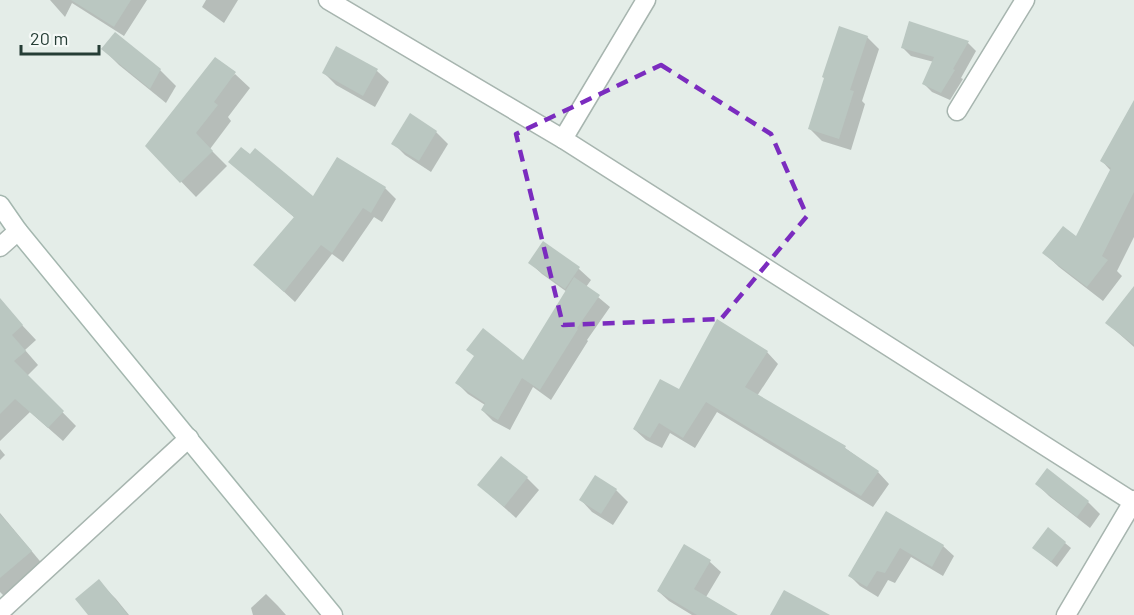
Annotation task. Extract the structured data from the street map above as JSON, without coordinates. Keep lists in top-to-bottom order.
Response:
{
  "scale_bar": "20 m"
}
